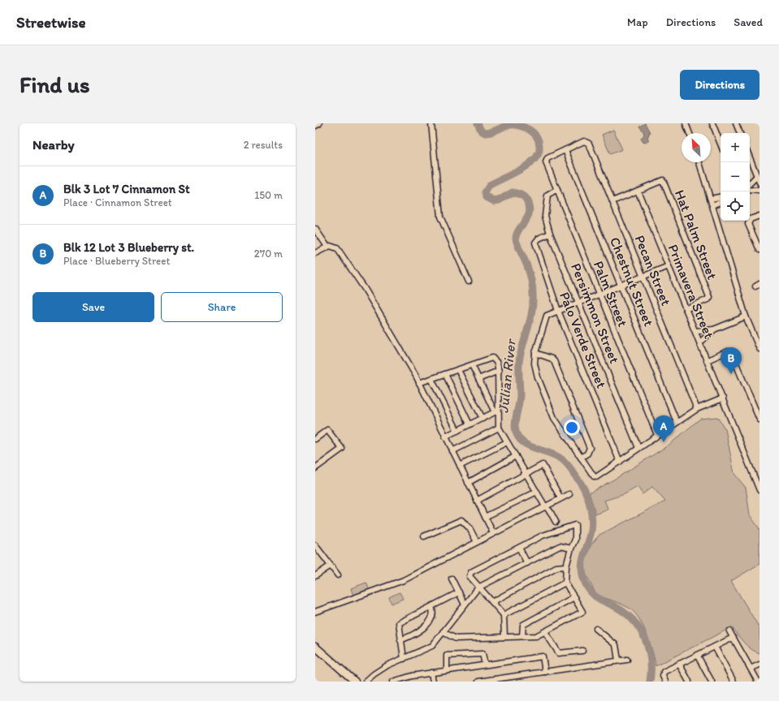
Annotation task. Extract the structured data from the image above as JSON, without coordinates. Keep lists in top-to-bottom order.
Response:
{
  "streets": {
    "street": [
      "Hat Palm Street",
      "Pecan Street",
      "Chestnut Street",
      "Primavera Street",
      "Palm Street",
      "Persimmon Street",
      "Palo Verde Street"
    ]
  },
  "crossings": [
    ["Hat Palm Street", "Primavera Street"],
    ["Pecan Street", "Chestnut Street"],
    ["Pecan Street", "Palm Street"],
    ["Chestnut Street", "Palm Street"],
    ["Palm Street", "Persimmon Street"],
    ["Persimmon Street", "Palo Verde Street"]
  ],
  "water": ["Julian River"],
  "north": "top left",
  "page": {
    "header": "Streetwise",
    "nav": ["Map", "Directions", "Saved"],
    "buttons": [
      "Directions",
      ["Save", "Share"]
    ],
    "title": "Find us",
    "heading": ["Nearby", "2 results"],
    "map_buttons": ["+", "−"],
    "list": [
      {
        "mark": "A",
        "name": "Blk 3 Lot 7 Cinnamon St",
        "note": "Place · Cinnamon Street",
        "value": "150 m"
      },
      {
        "mark": "B",
        "name": "Blk 12 Lot 3 Blueberry st.",
        "note": "Place · Blueberry Street",
        "value": "270 m"
      }
    ],
    "pins": ["B", "A"]
  }
}
